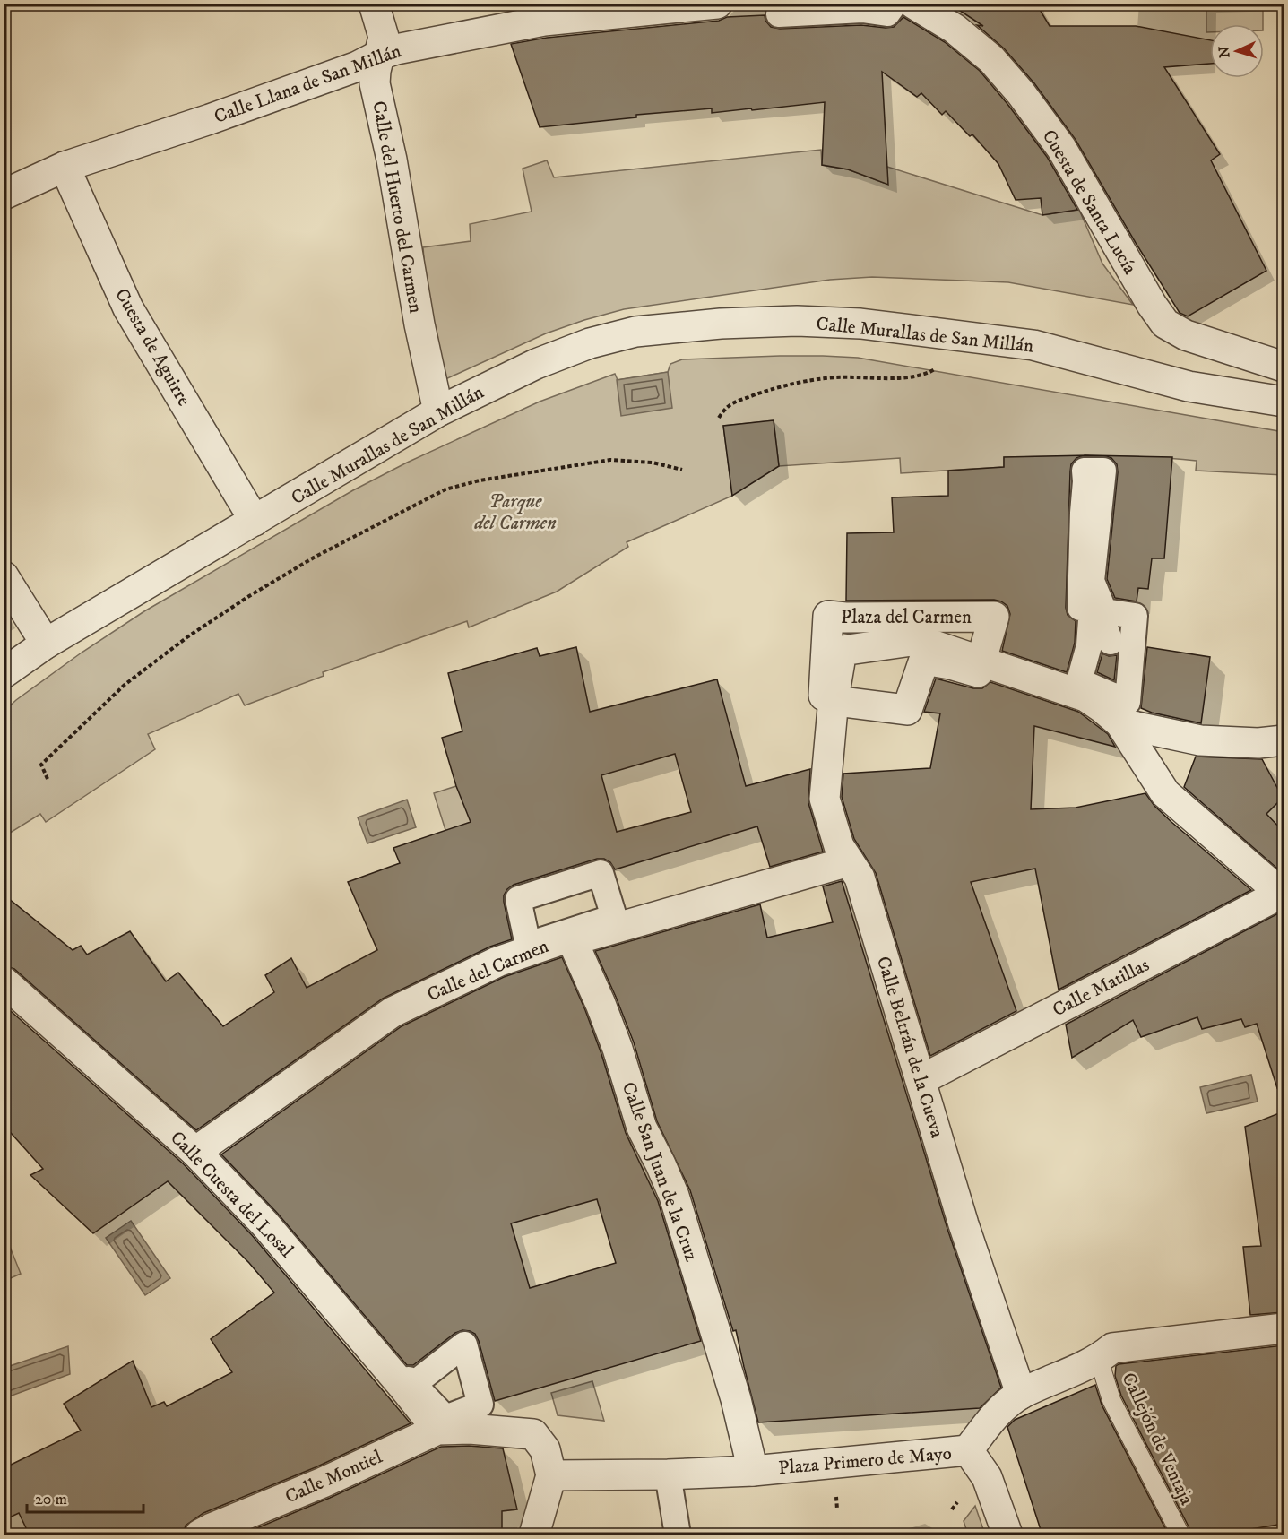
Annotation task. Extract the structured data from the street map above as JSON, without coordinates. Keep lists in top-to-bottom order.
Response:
{
  "streets": {
    "street": [
      "Calle Llana de San Millán",
      "Cuesta de Santa Lucía",
      "Calle del Huerto del Carmen",
      "Calle Murallas de San Millán",
      "Cuesta de Aguirre",
      "Plaza del Carmen",
      "Calle del Carmen",
      "Calle Matillas",
      "Calle Beltrán de la Cueva",
      "Calle San Juan de la Cruz",
      "Calle Cuesta del Losal",
      "Plaza Primero de Mayo",
      "Calle Montiel"
    ],
    "lane": ["Callejón de Ventaja"]
  },
  "crossings": [
    ["Calle Llana de San Millán", "Calle del Huerto del Carmen"],
    ["Calle Llana de San Millán", "Cuesta de Aguirre"],
    ["Calle del Huerto del Carmen", "Calle Murallas de San Millán"],
    ["Calle Murallas de San Millán", "Cuesta de Aguirre"],
    ["Plaza del Carmen", "Calle Beltrán de la Cueva"],
    ["Calle del Carmen", "Calle Beltrán de la Cueva"],
    ["Calle del Carmen", "Calle San Juan de la Cruz"],
    ["Calle del Carmen", "Calle Cuesta del Losal"],
    ["Calle Matillas", "Calle Beltrán de la Cueva"],
    ["Calle San Juan de la Cruz", "Plaza Primero de Mayo"],
    ["Calle Cuesta del Losal", "Calle Montiel"],
    ["Plaza Primero de Mayo", "Calle Montiel"]
  ],
  "parks": ["Parque del Carmen"],
  "scale_bar": "20 m",
  "north": "left"
}
